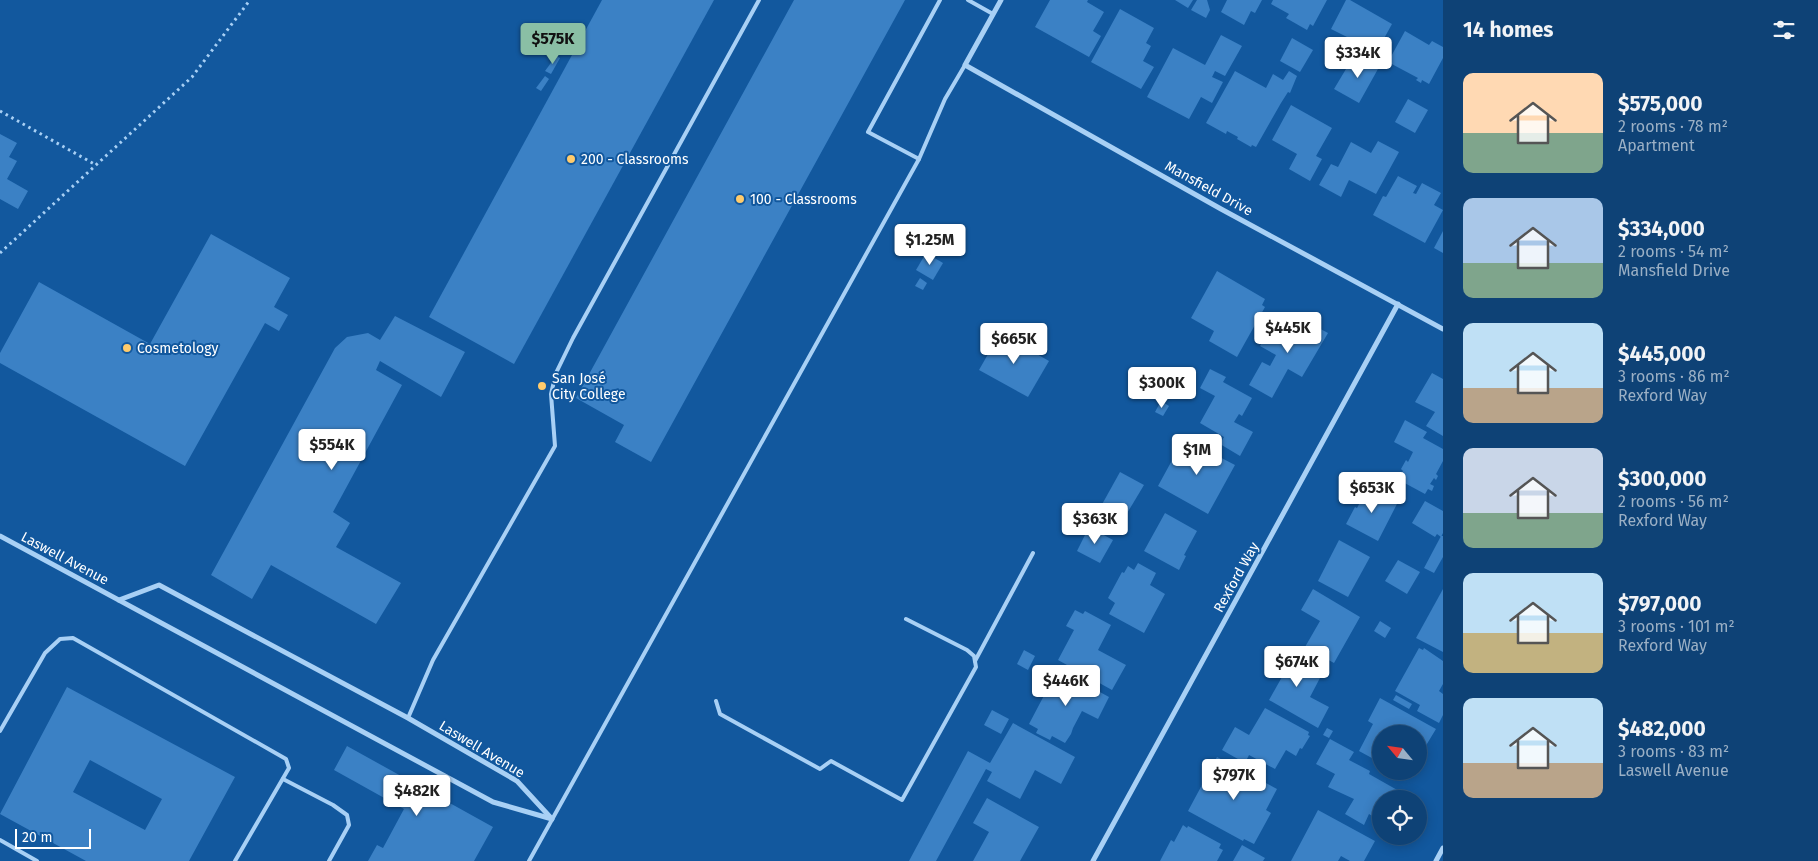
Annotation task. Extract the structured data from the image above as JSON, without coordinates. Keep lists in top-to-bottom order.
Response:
{
  "streets": {
    "street": ["Mansfield Drive", "Laswell Avenue", "Rexford Way"]
  },
  "crossings": [
    ["Mansfield Drive", "Rexford Way"]
  ],
  "places": [
    "200 - Classrooms",
    "100 - Classrooms",
    "Cosmetology",
    "San José City College"
  ],
  "scale_bar": "20 m",
  "north": "top left",
  "page": {
    "heading": "14 homes",
    "price": [
      "$575K",
      "$334K",
      "$1.25M",
      "$445K",
      "$665K",
      "$300K",
      "$554K",
      "$1M",
      "$653K",
      "$363K",
      "$674K",
      "$446K",
      "$797K",
      "$482K"
    ],
    "list": [
      {
        "name": "$575,000",
        "note": "2 rooms · 78 m² · Apartment"
      },
      {
        "name": "$334,000",
        "note": "2 rooms · 54 m² · Mansfield Drive"
      },
      {
        "name": "$445,000",
        "note": "3 rooms · 86 m² · Rexford Way"
      },
      {
        "name": "$300,000",
        "note": "2 rooms · 56 m² · Rexford Way"
      },
      {
        "name": "$797,000",
        "note": "3 rooms · 101 m² · Rexford Way"
      },
      {
        "name": "$482,000",
        "note": "3 rooms · 83 m² · Laswell Avenue"
      }
    ],
    "scale": "20 m"
  }
}
